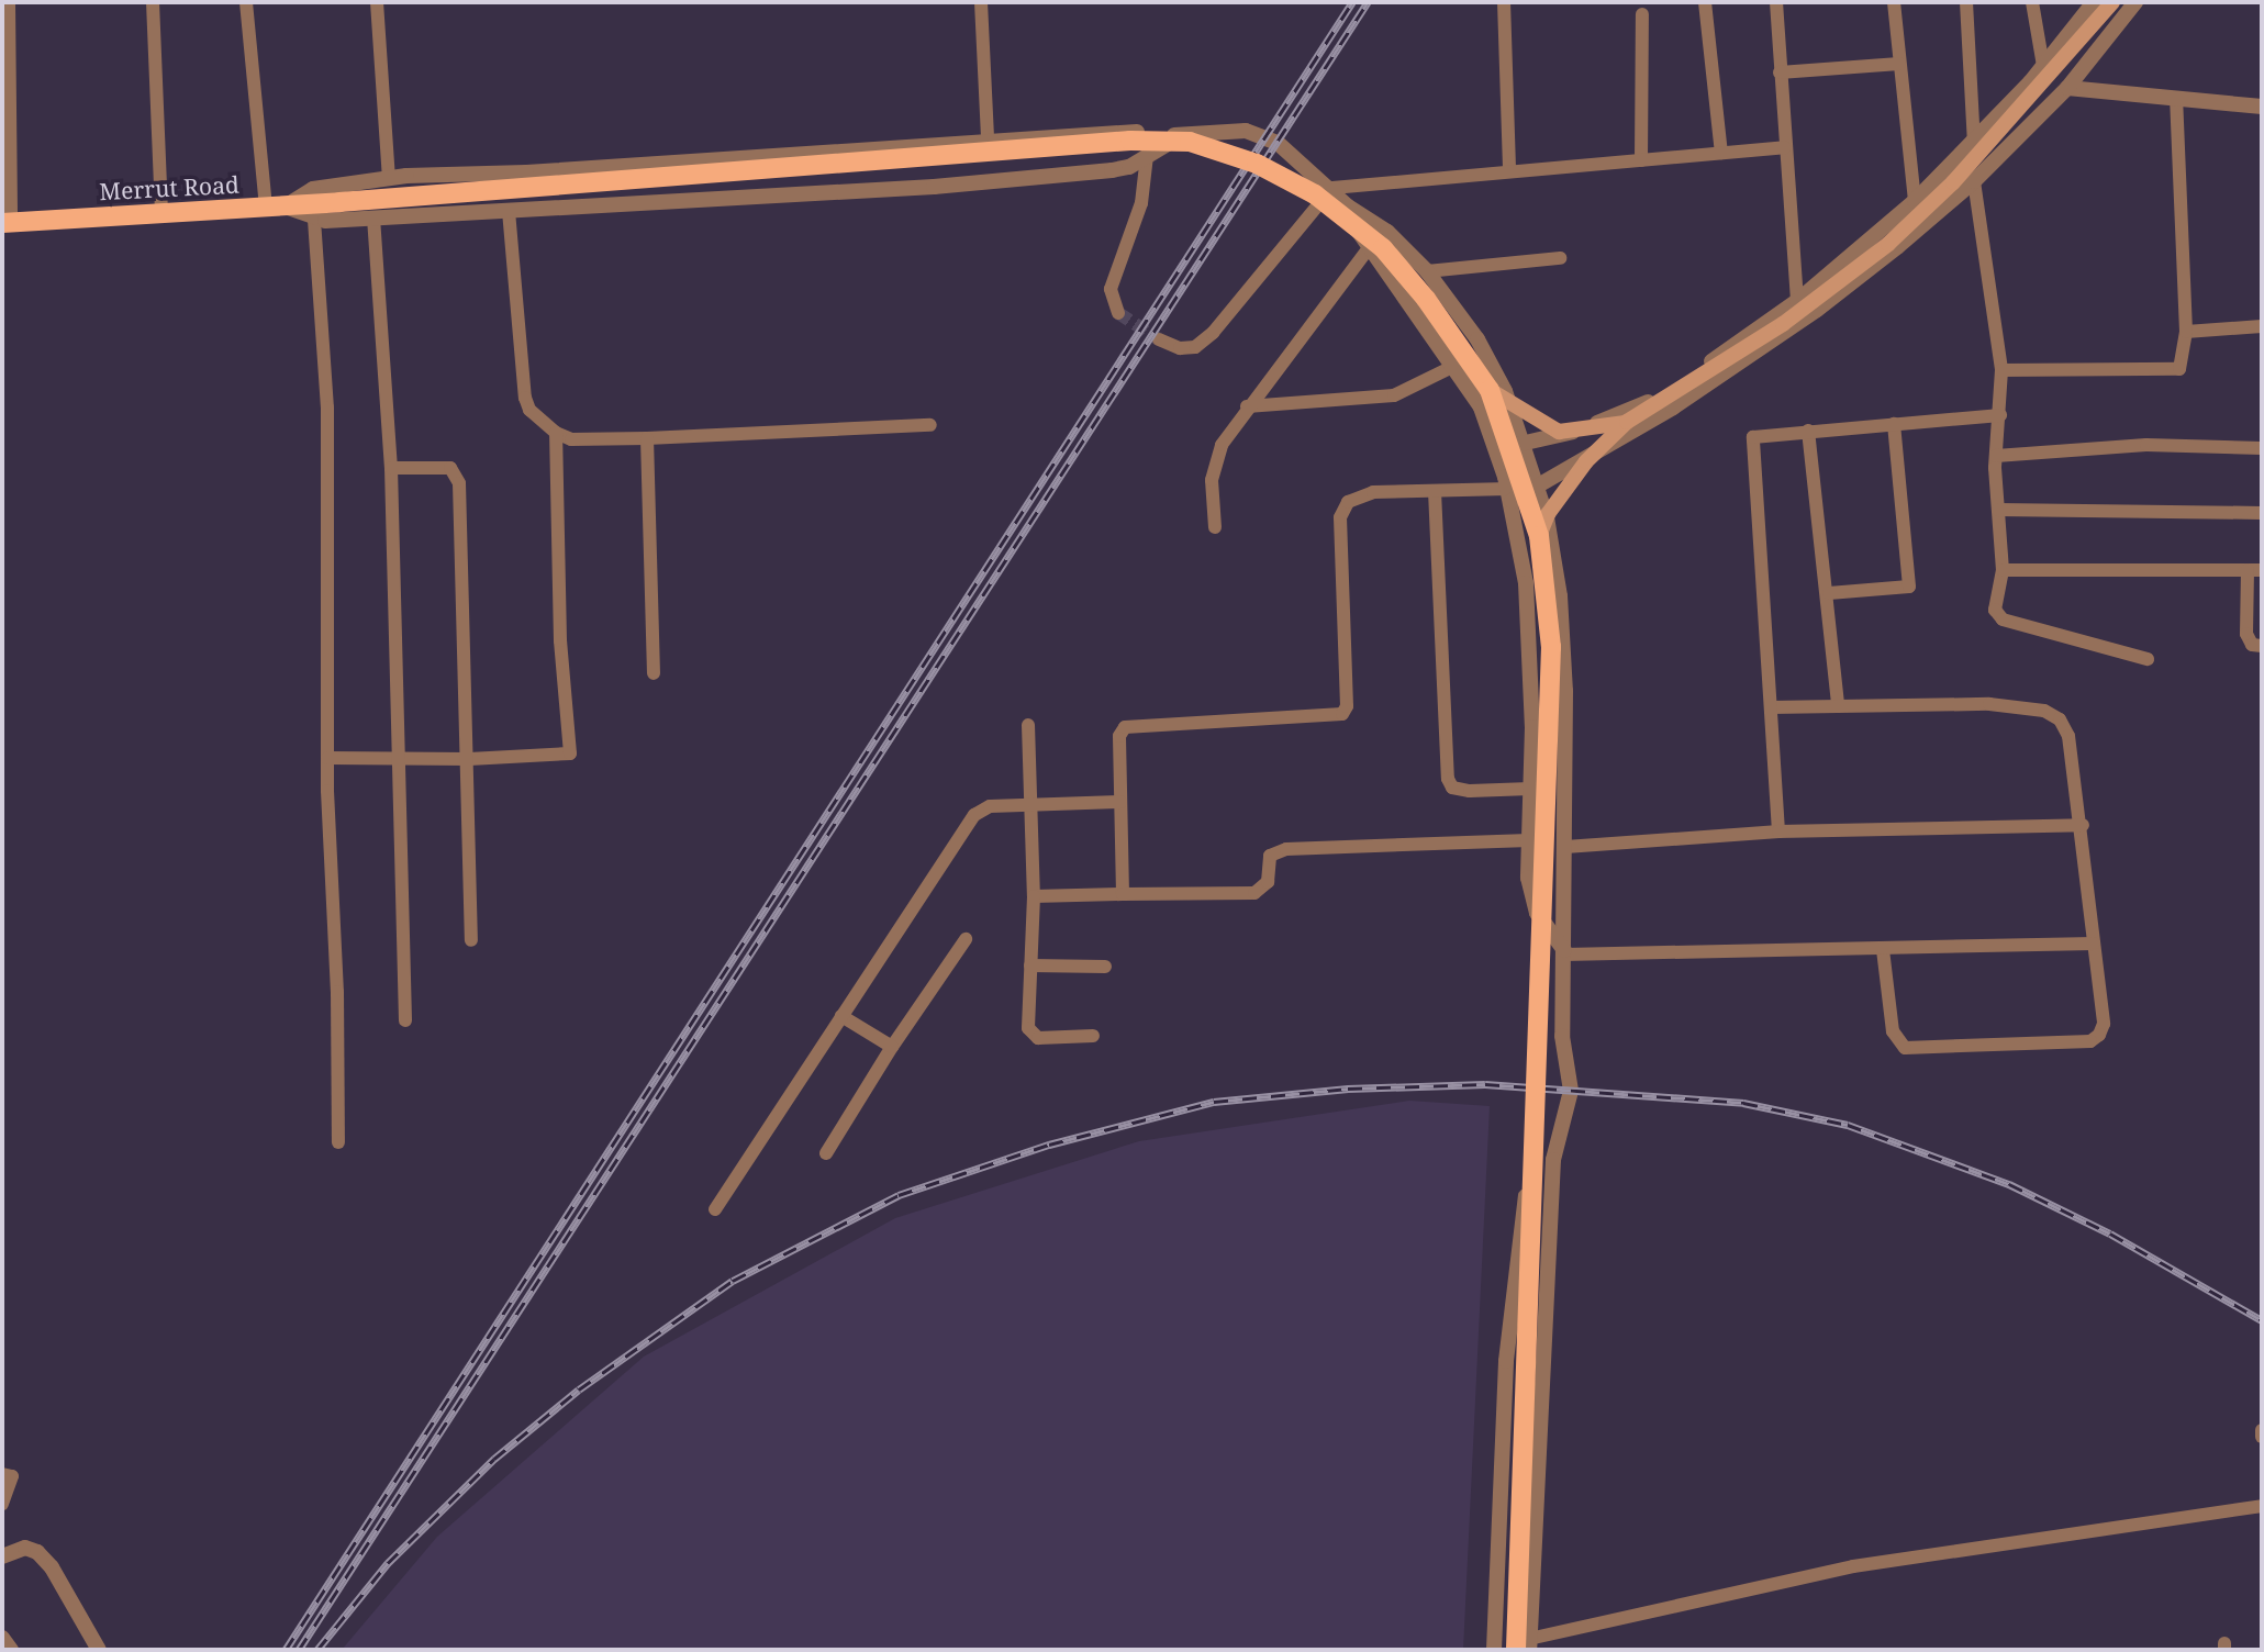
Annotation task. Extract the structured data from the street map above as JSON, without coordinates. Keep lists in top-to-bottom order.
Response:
{
  "streets": {
    "main road": ["Merrut Road"]
  }
}
